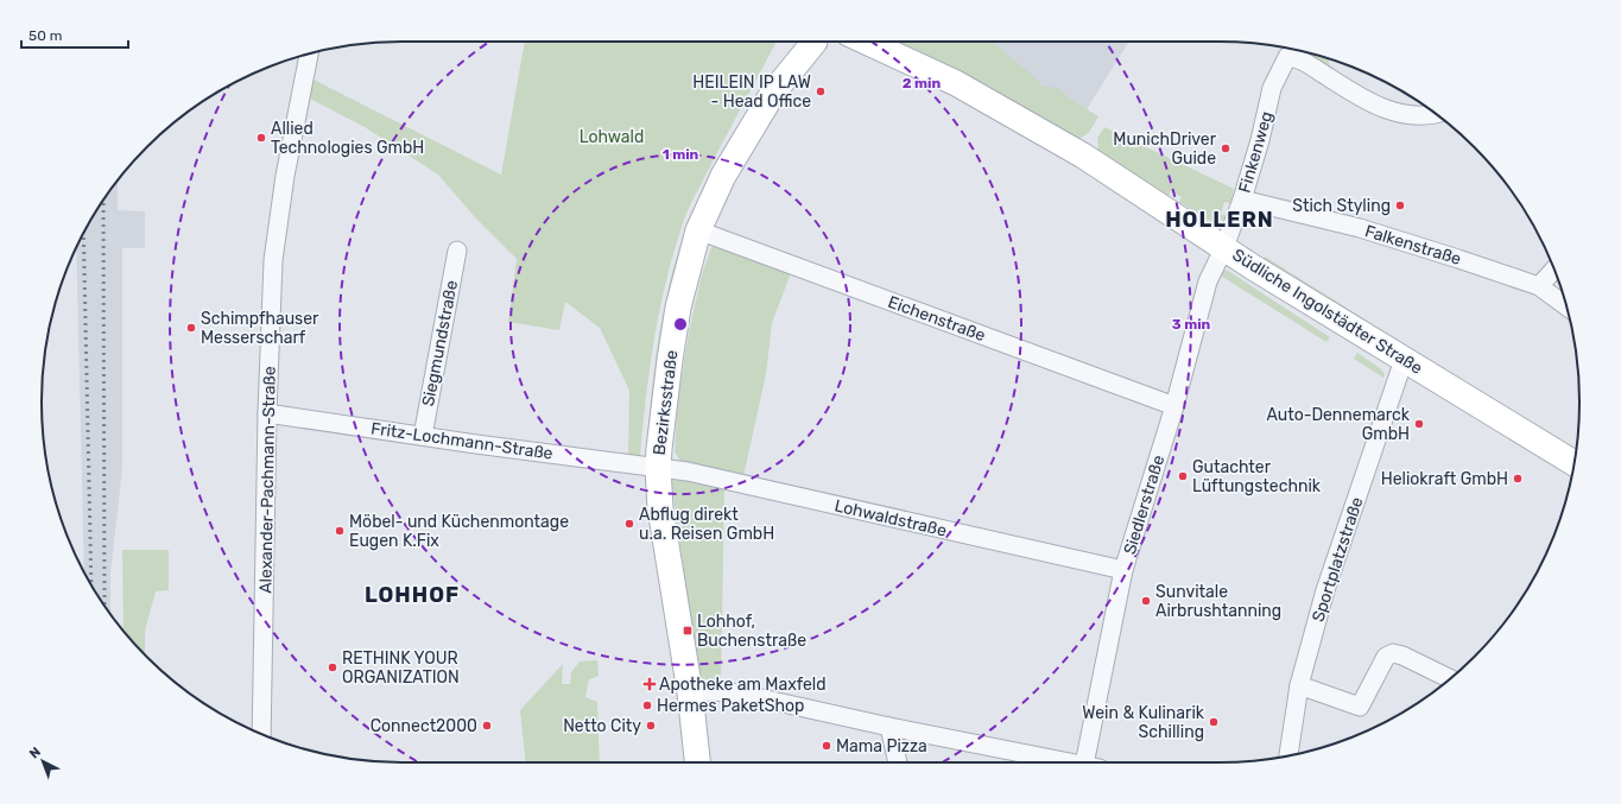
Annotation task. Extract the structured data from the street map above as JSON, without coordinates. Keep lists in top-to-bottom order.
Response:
{
  "streets": {
    "street": [
      "Finkenweg",
      "Falkenstraße",
      "Südliche Ingolstädter Straße",
      "Eichenstraße",
      "Siegmundstraße",
      "Bezirksstraße",
      "Fritz-Lochmann-Straße",
      "Alexander-Pachmann-Straße",
      "Siedlerstraße",
      "Lohwaldstraße",
      "Sportplatzstraße"
    ]
  },
  "crossings": [
    ["Finkenweg", "Falkenstraße"],
    ["Finkenweg", "Südliche Ingolstädter Straße"],
    ["Finkenweg", "Siedlerstraße"],
    ["Südliche Ingolstädter Straße", "Siedlerstraße"],
    ["Südliche Ingolstädter Straße", "Sportplatzstraße"],
    ["Eichenstraße", "Bezirksstraße"],
    ["Eichenstraße", "Siedlerstraße"],
    ["Siegmundstraße", "Fritz-Lochmann-Straße"],
    ["Bezirksstraße", "Fritz-Lochmann-Straße"],
    ["Bezirksstraße", "Lohwaldstraße"],
    ["Fritz-Lochmann-Straße", "Alexander-Pachmann-Straße"],
    ["Fritz-Lochmann-Straße", "Lohwaldstraße"],
    ["Siedlerstraße", "Lohwaldstraße"]
  ],
  "districts": ["HOLLERN", "LOHHOF"],
  "parks": ["Lohwald"],
  "places": {
    "other": [
      "HEILEIN IP LAW - Head Office",
      "Allied Technologies GmbH",
      "MunichDriver Guide",
      "Stich Styling",
      "Schimpfhauser Messerscharf",
      "Auto-Dennemarck GmbH",
      "Gutachter Lüftungstechnik",
      "Heliokraft GmbH",
      "Abflug direkt u.a. Reisen GmbH",
      "Möbel- und Küchenmontage Eugen K.Fix",
      "Sunvitale Airbrushtanning",
      "RETHINK YOUR ORGANIZATION",
      "Hermes PaketShop",
      "Wein & Kulinarik Schilling",
      "Connect2000",
      "Netto City",
      "Mama Pizza"
    ],
    "transit": ["Lohhof, Buchenstraße"],
    "health": ["Apotheke am Maxfeld"]
  },
  "scale_bar": "50 m",
  "north": "top left",
  "rings": ["2 min", "1 min", "3 min"]
}
